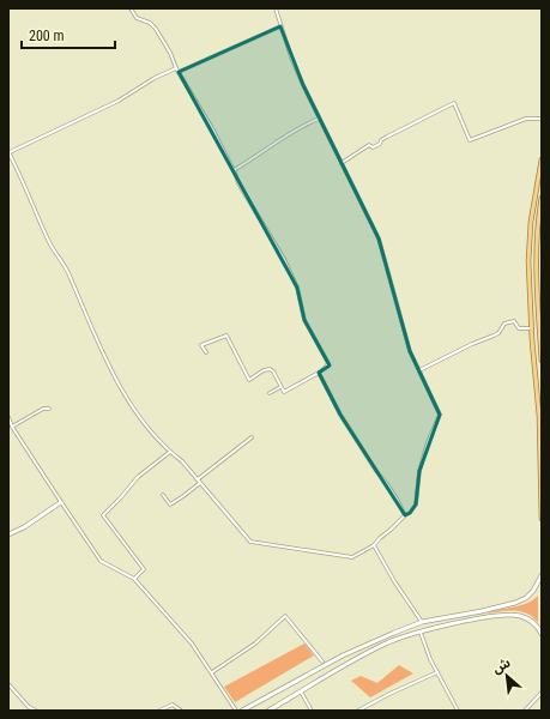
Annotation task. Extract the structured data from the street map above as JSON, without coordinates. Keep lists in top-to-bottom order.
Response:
{
  "scale_bar": "200 m",
  "north": "top left"
}
